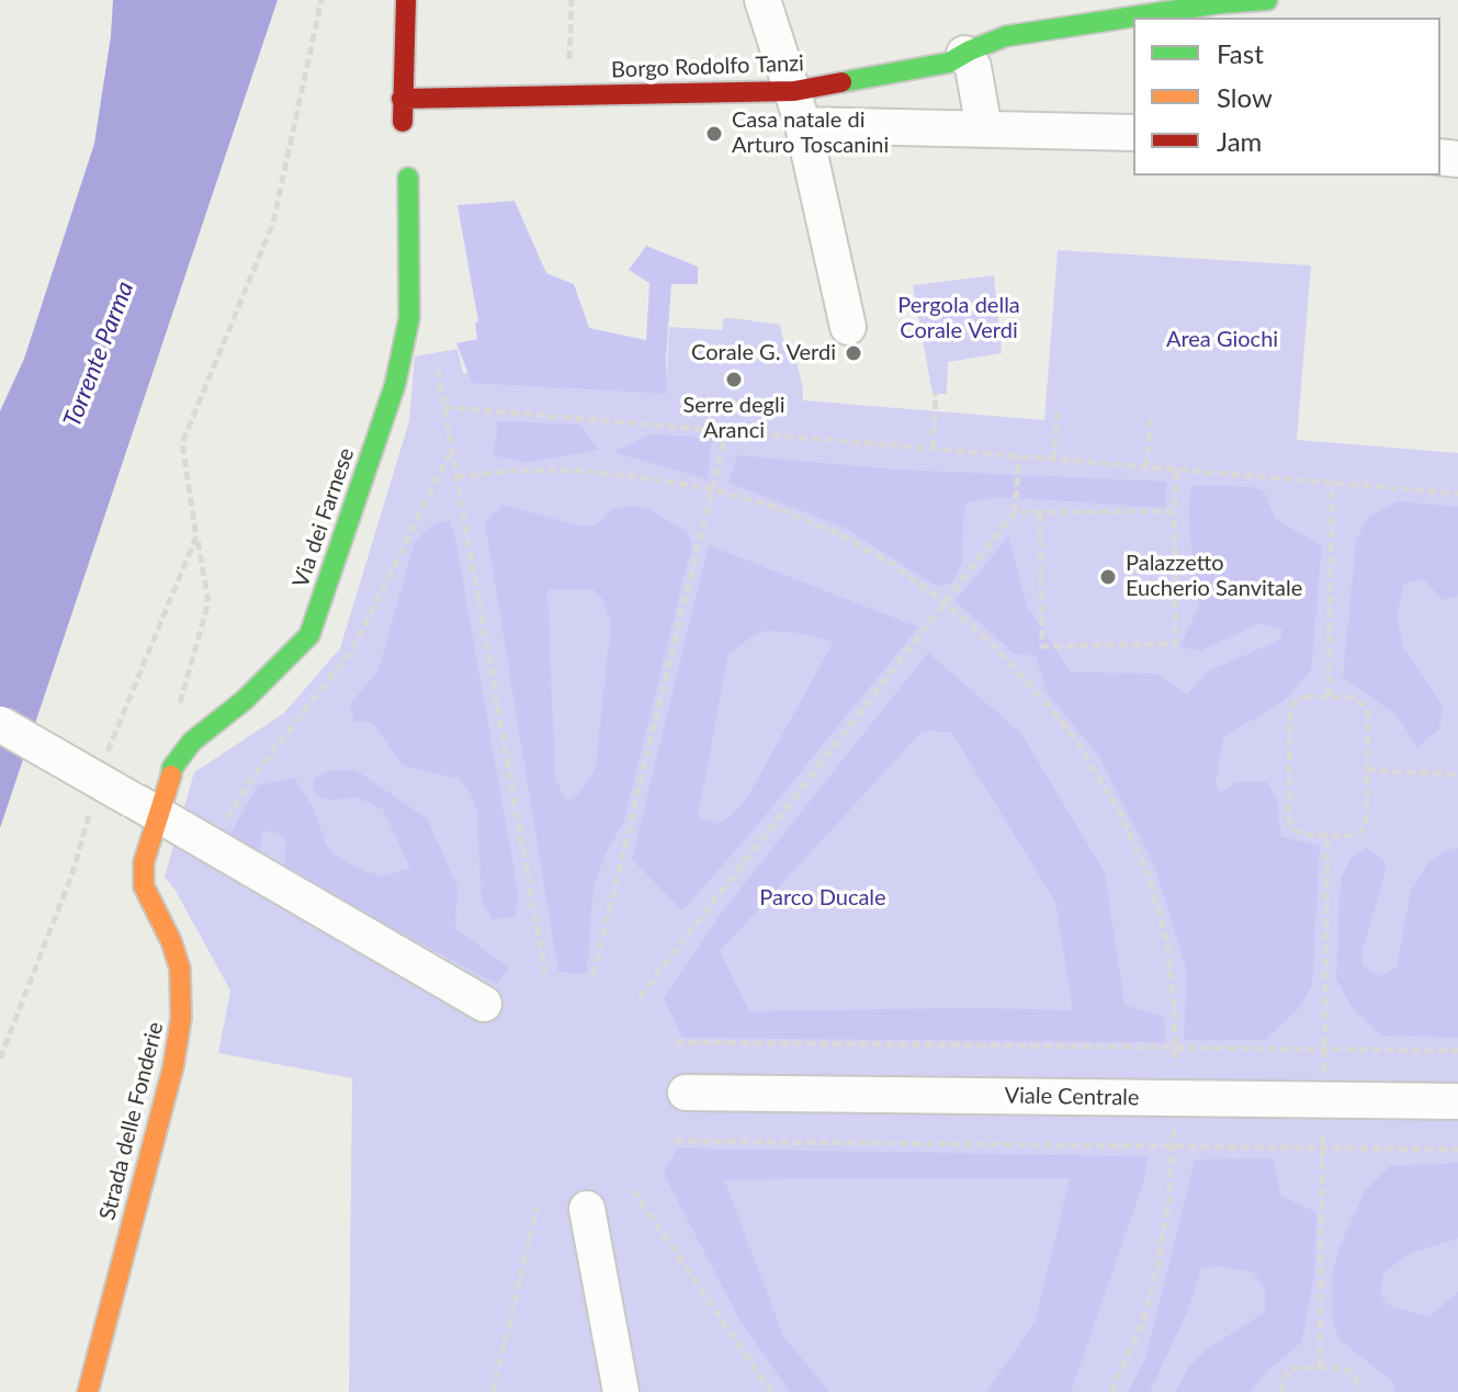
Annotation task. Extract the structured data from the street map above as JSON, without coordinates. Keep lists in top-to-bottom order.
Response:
{
  "streets": {
    "street": [
      "Borgo Rodolfo Tanzi",
      "Via dei Farnese",
      "Viale Centrale",
      "Strada delle Fonderie"
    ]
  },
  "crossings": [
    ["Via dei Farnese", "Strada delle Fonderie"]
  ],
  "water": ["Torrente Parma"],
  "parks": ["Pergola della Corale Verdi", "Area Giochi", "Parco Ducale"],
  "places": [
    "Casa natale di Arturo Toscanini",
    "Corale G. Verdi",
    "Serre degli Aranci",
    "Palazzetto Eucherio Sanvitale"
  ],
  "legend": ["Fast", "Slow", "Jam"]
}
